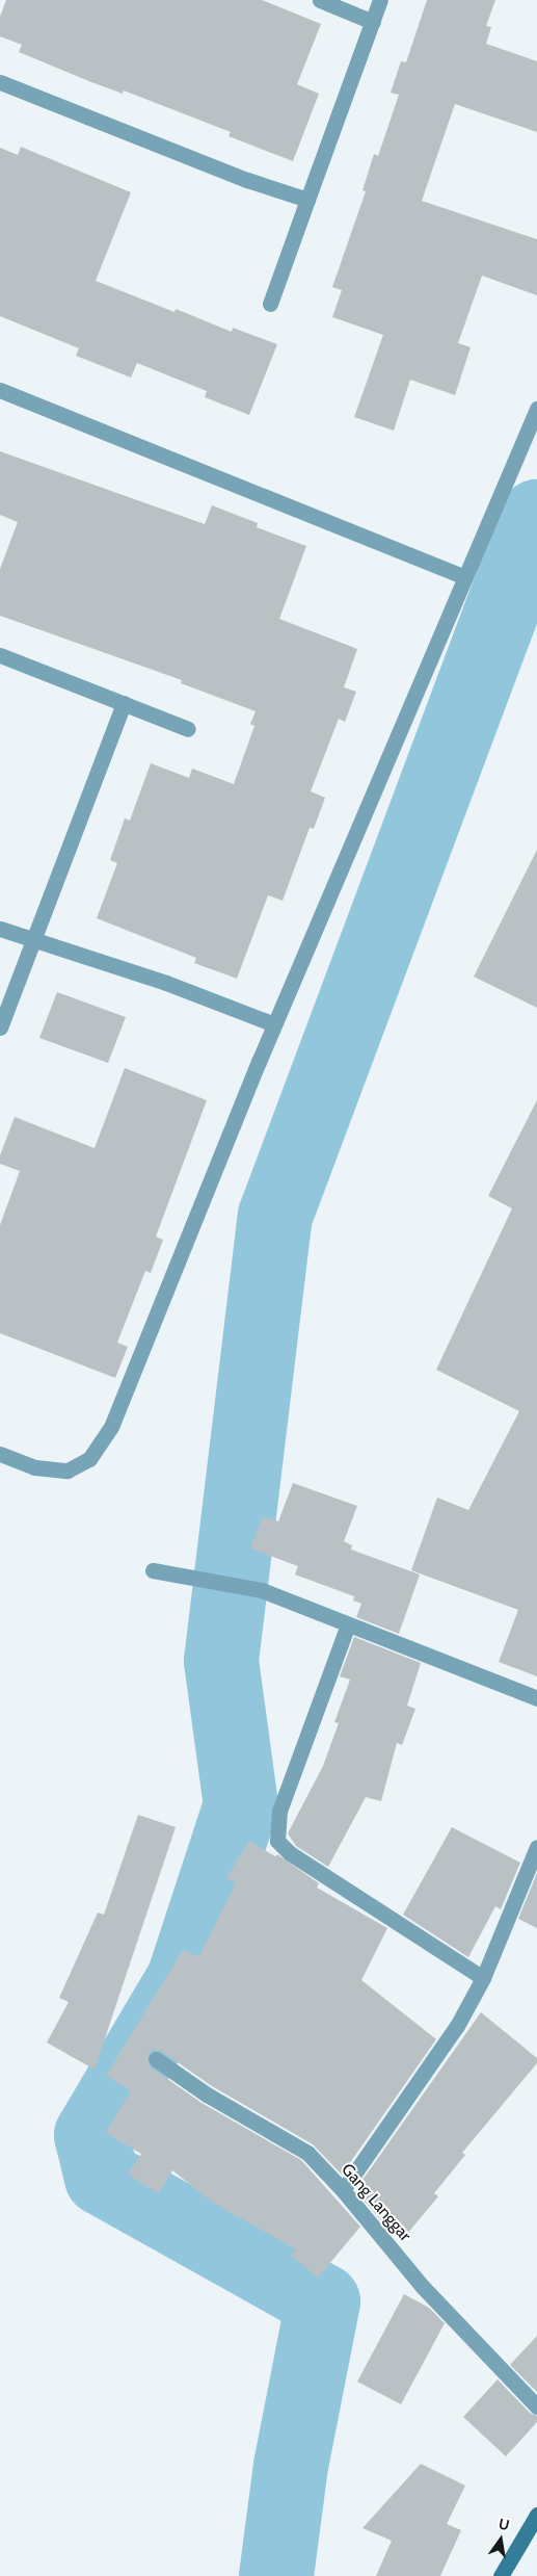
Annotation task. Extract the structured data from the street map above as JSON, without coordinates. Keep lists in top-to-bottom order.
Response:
{
  "streets": {
    "street": ["Gang Langgar"]
  },
  "north": "top"
}
